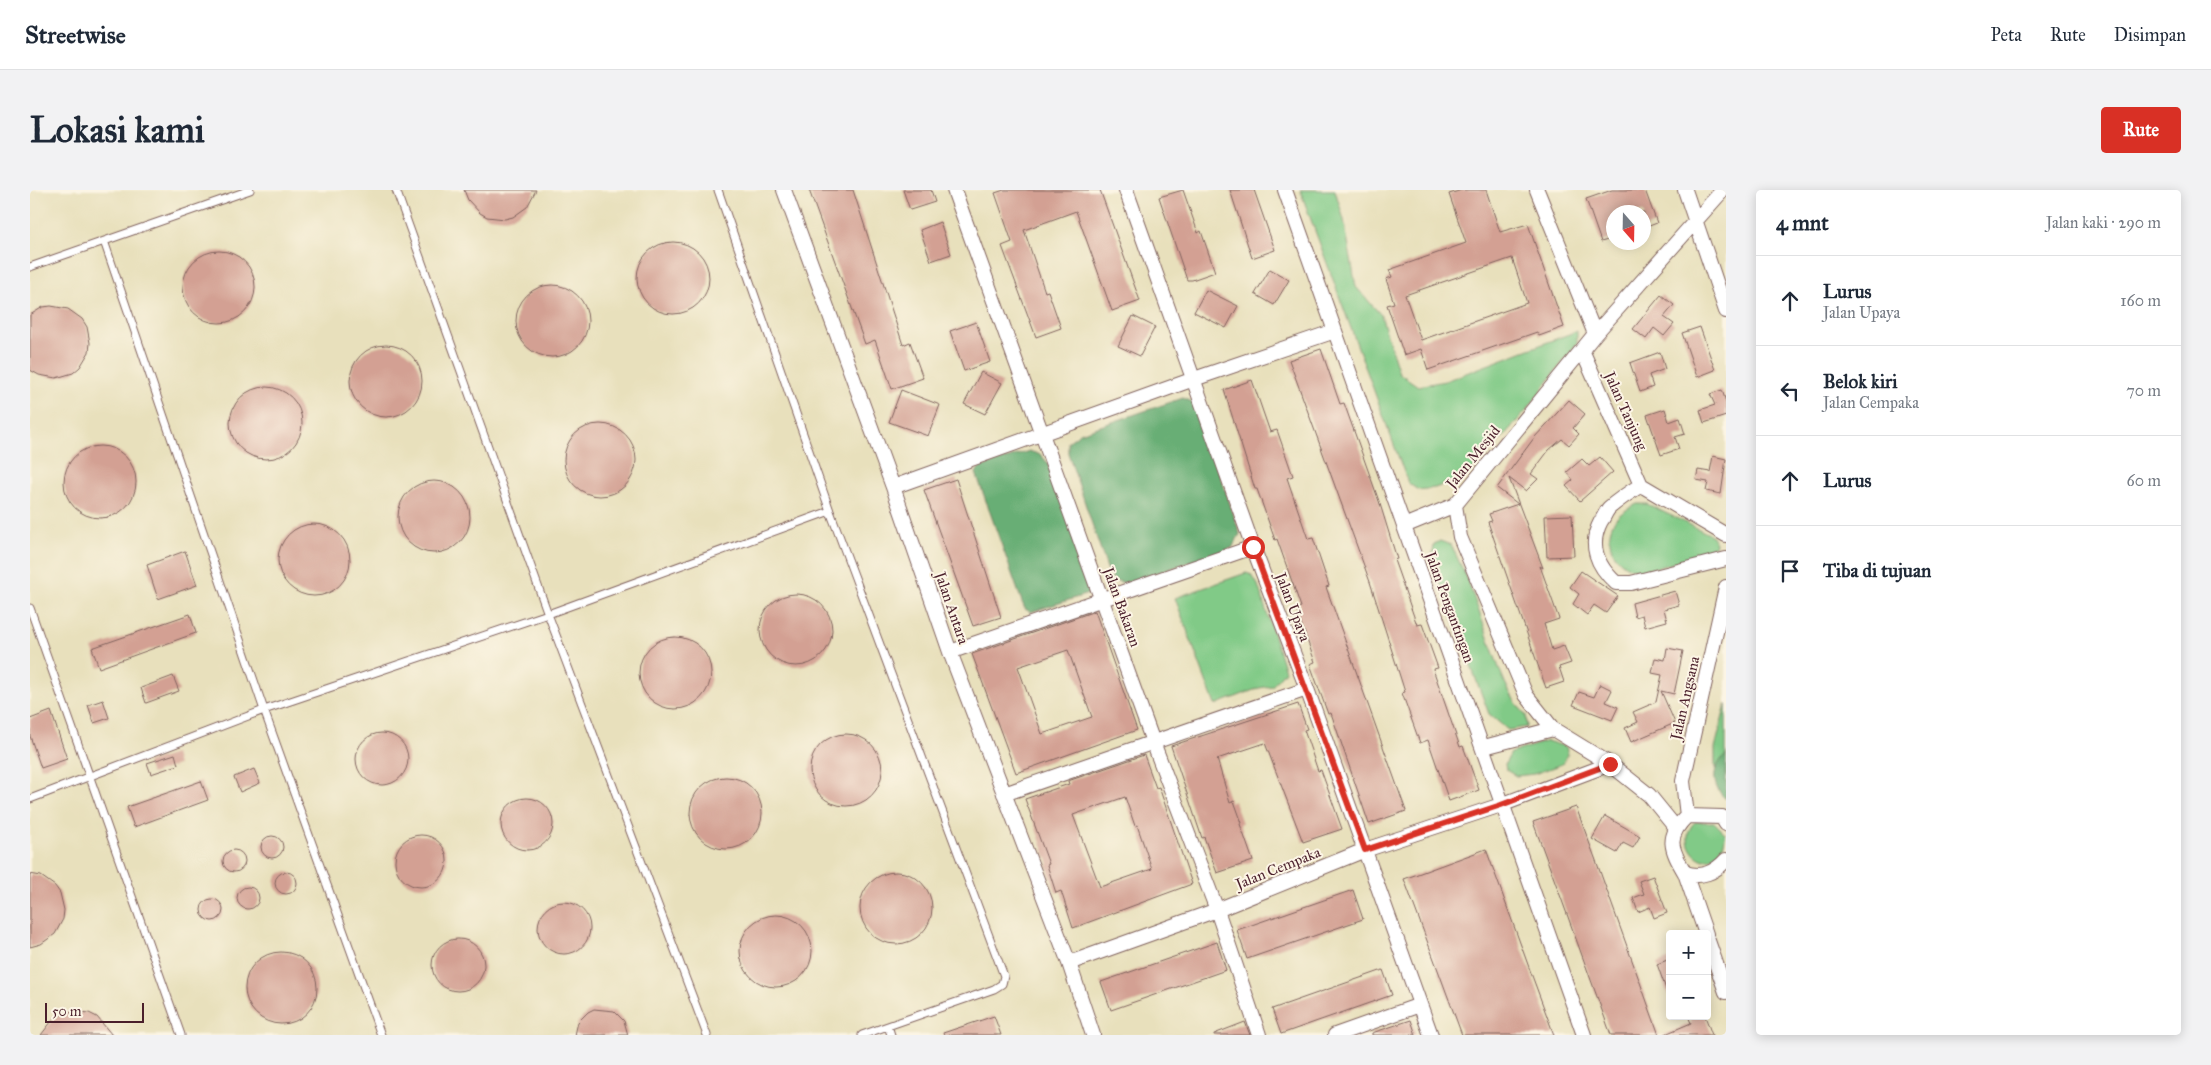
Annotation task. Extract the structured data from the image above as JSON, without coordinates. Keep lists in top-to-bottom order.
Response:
{
  "streets": {
    "street": [
      "Jalan Tanjung",
      "Jalan Mesjid",
      "Jalan Bakaran",
      "Jalan Upaya",
      "Jalan Pengantingan",
      "Jalan Antara",
      "Jalan Angsana",
      "Jalan Cempaka"
    ]
  },
  "crossings": [
    ["Jalan Tanjung", "Jalan Mesjid"],
    ["Jalan Mesjid", "Jalan Cempaka"],
    ["Jalan Bakaran", "Jalan Cempaka"],
    ["Jalan Upaya", "Jalan Cempaka"],
    ["Jalan Pengantingan", "Jalan Cempaka"],
    ["Jalan Antara", "Jalan Cempaka"]
  ],
  "scale_bar": "50 m",
  "north": "bottom",
  "page": {
    "header": "Streetwise",
    "nav": ["Peta", "Rute", "Disimpan"],
    "buttons": "Rute",
    "title": "Lokasi kami",
    "heading": ["4 mnt", "Jalan kaki · 290 m"],
    "list": [
      ["Lurus", "Jalan Upaya", "160 m"],
      ["Belok kiri", "Jalan Cempaka", "70 m"],
      ["Lurus", "60 m"],
      "Tiba di tujuan"
    ],
    "map_buttons": ["+", "−"],
    "scale": "50 m"
  }
}
